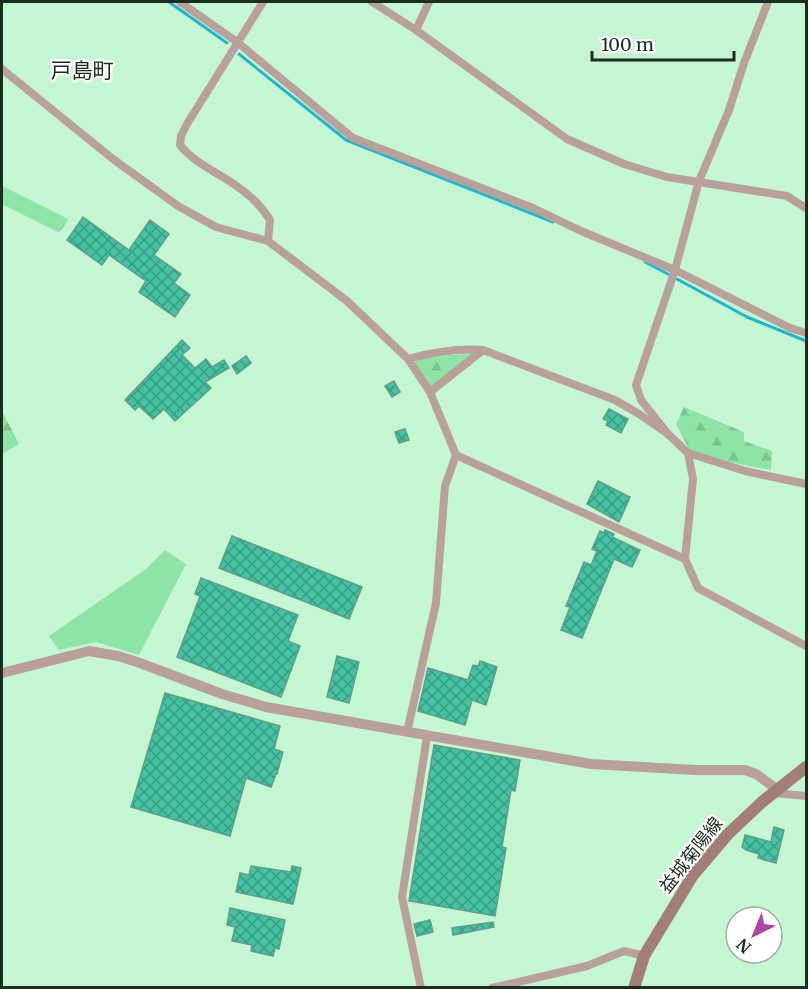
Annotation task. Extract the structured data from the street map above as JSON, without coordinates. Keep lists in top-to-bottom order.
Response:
{
  "streets": {
    "main road": ["益城菊陽線"]
  },
  "districts": ["戸島町"],
  "scale_bar": "100 m",
  "north": "bottom left"
}
